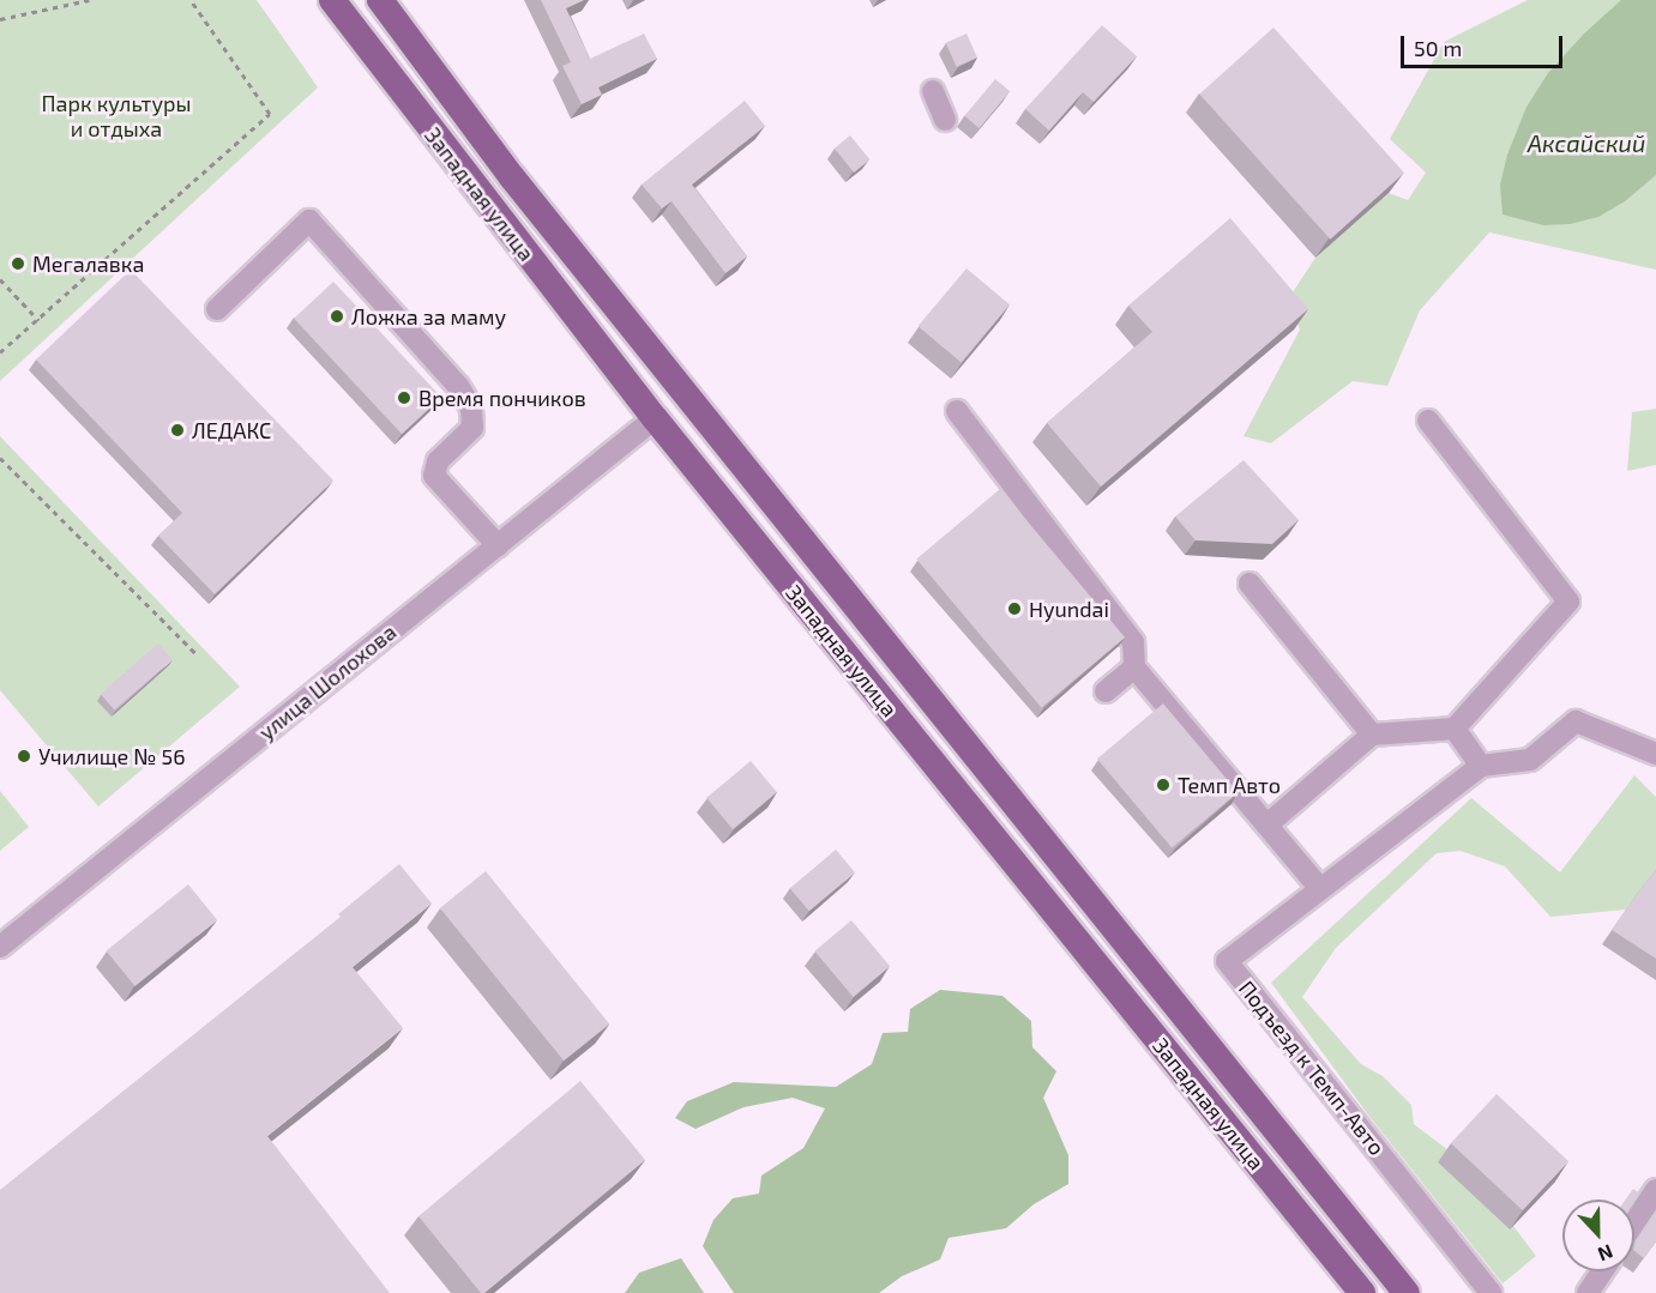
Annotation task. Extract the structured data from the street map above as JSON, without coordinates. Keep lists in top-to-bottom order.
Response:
{
  "streets": {
    "main road": ["Западная улица"],
    "street": ["улица Шолохова", "Подъезд к Темп-Авто"]
  },
  "crossings": [
    ["Западная улица", "улица Шолохова"]
  ],
  "water": ["Аксайский"],
  "parks": ["Парк культуры и отдыха"],
  "places": [
    "Мегалавка",
    "Ложка за маму",
    "Время пончиков",
    "ЛЕДАКС",
    "Hyundai",
    "Училище № 56",
    "Темп Авто"
  ],
  "scale_bar": "50 m",
  "north": "bottom"
}
